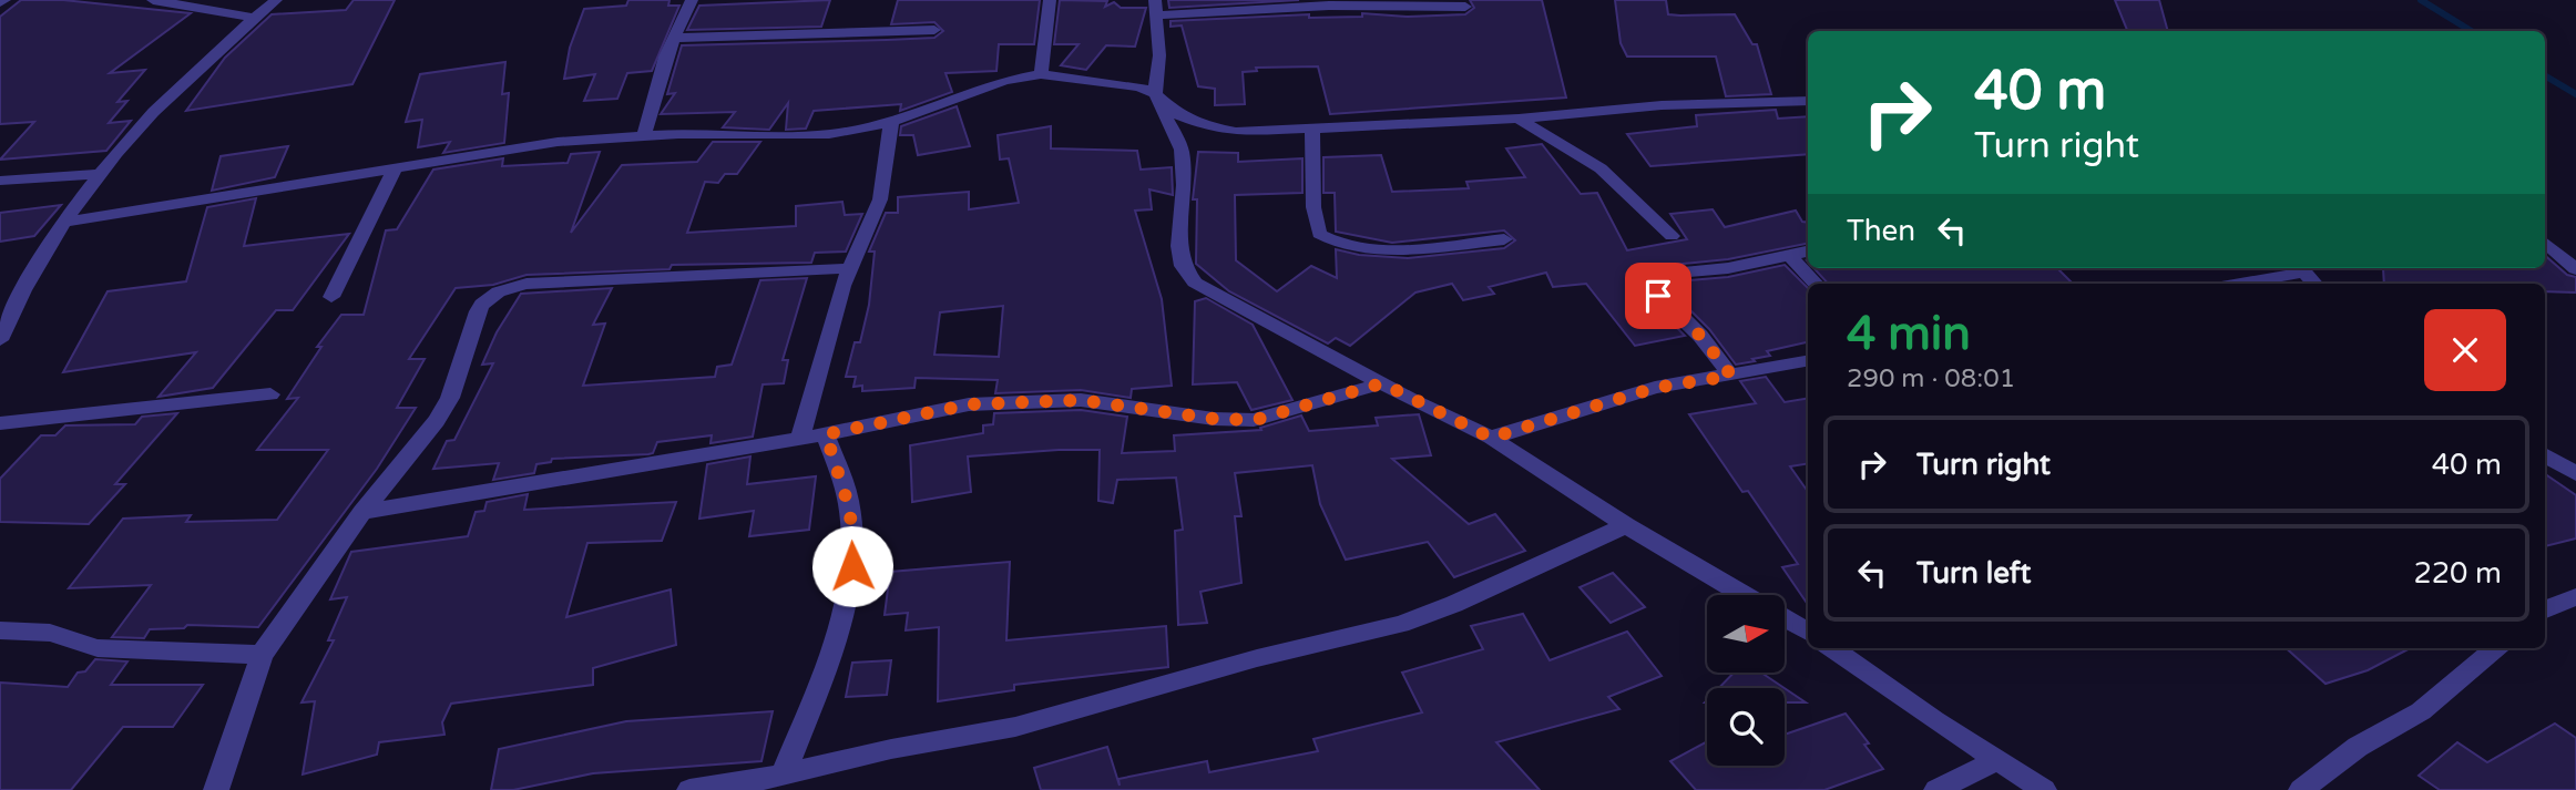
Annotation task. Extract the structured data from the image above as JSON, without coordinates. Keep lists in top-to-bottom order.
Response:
{
  "north": "right",
  "page": {
    "turn": ["40 m", "Turn right"],
    "then": "Then",
    "heading": ["4 min", "290 m · 08:01"],
    "list": [
      {
        "name": "Turn right",
        "value": "40 m"
      },
      {
        "name": "Turn left",
        "value": "220 m"
      }
    ]
  }
}
